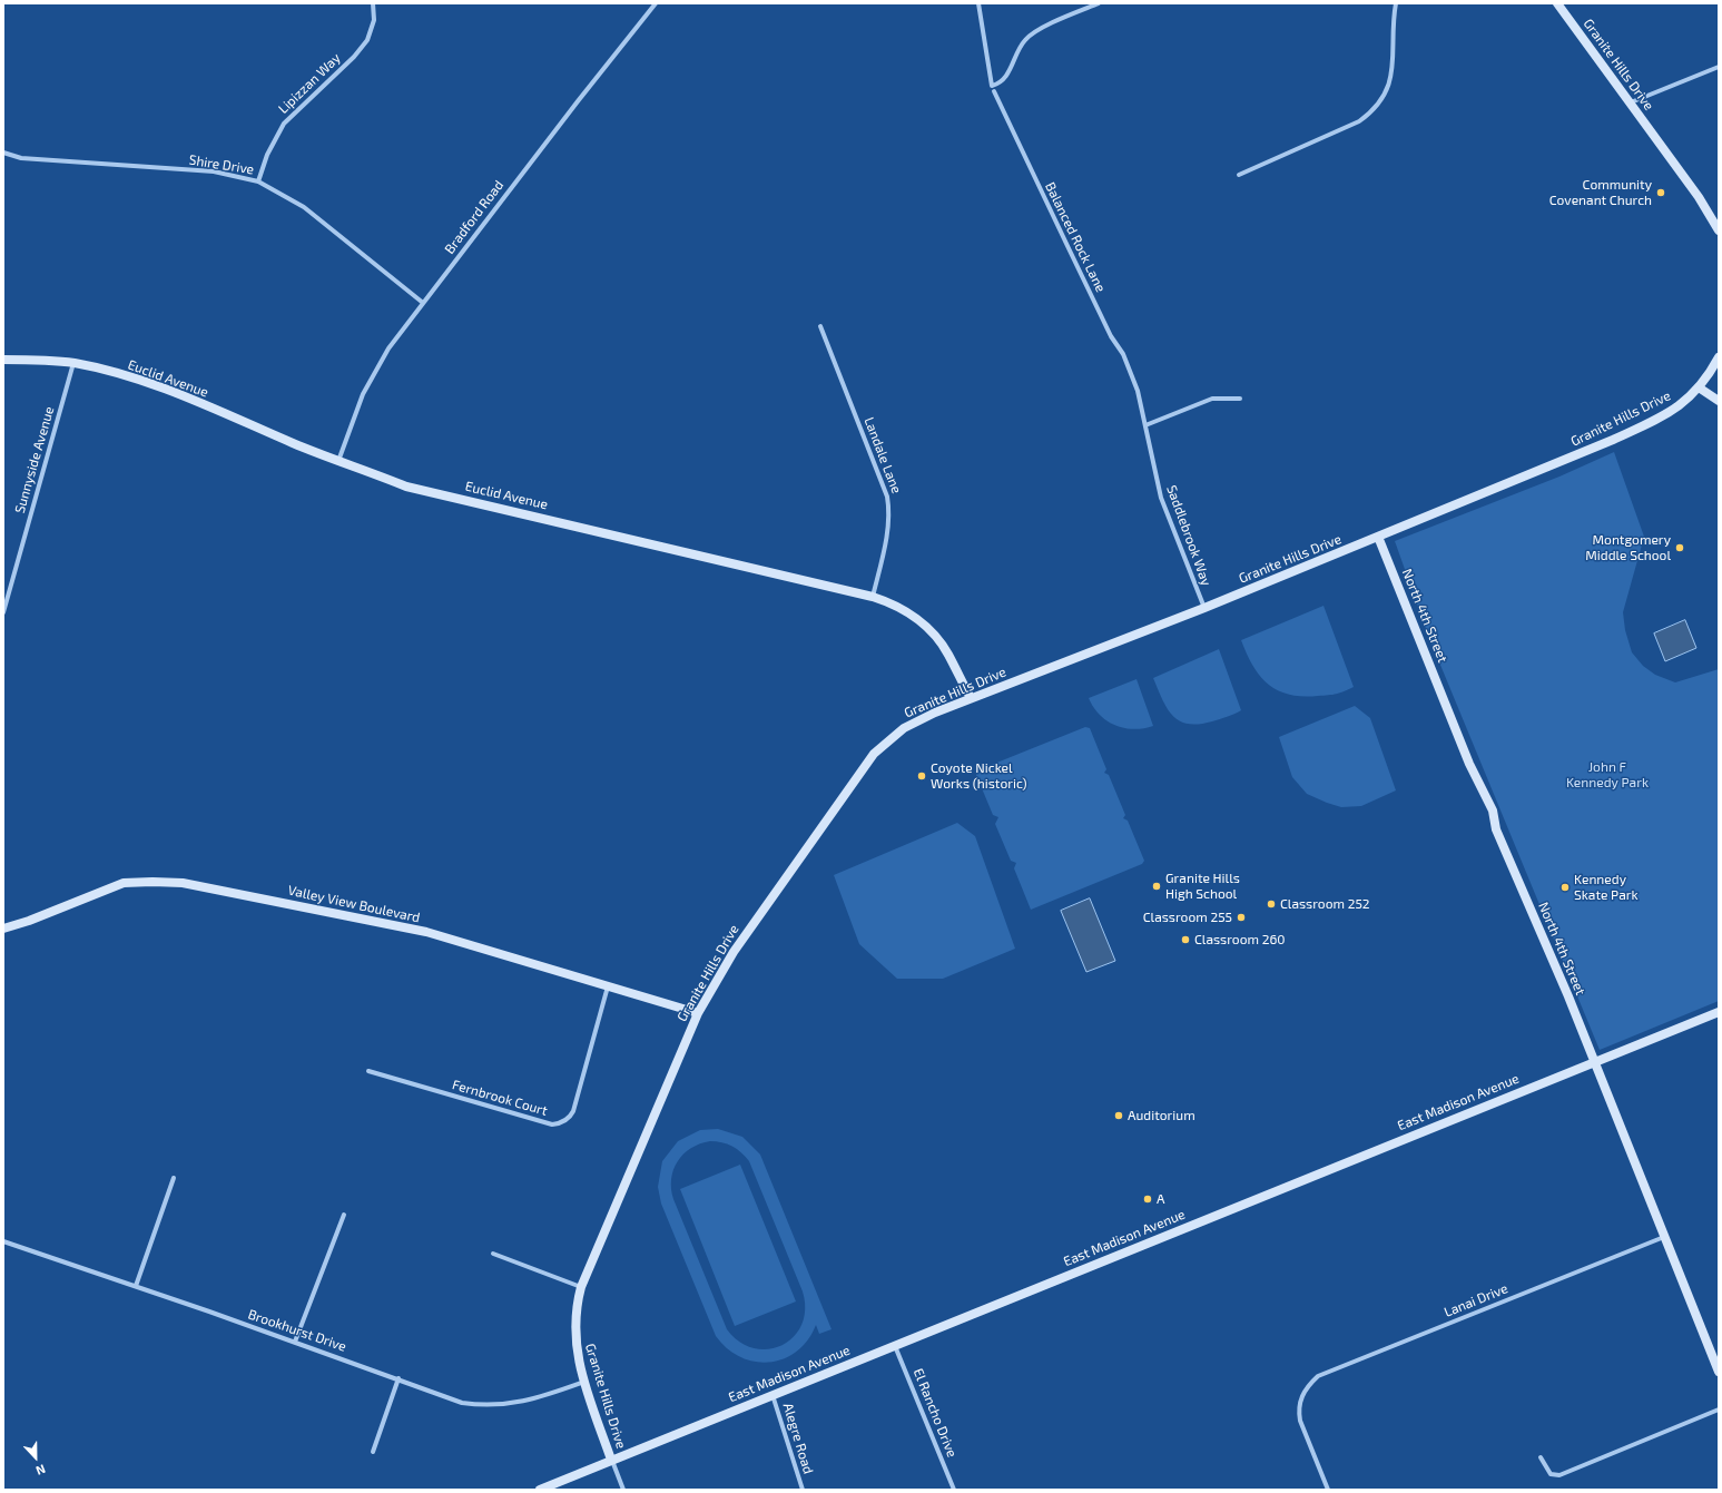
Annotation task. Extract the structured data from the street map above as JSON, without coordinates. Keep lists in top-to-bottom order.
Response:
{
  "streets": {
    "street": [
      "Granite Hills Drive",
      "Lipizzan Way",
      "Shire Drive",
      "Bradford Road",
      "Balanced Rock Lane",
      "Euclid Avenue",
      "Landale Lane",
      "Sunnyside Avenue",
      "Saddlebrook Way",
      "North 4th Street",
      "Valley View Boulevard",
      "Fernbrook Court",
      "East Madison Avenue",
      "Lanai Drive",
      "Brookhurst Drive",
      "El Rancho Drive",
      "Alegre Road"
    ]
  },
  "crossings": [
    ["Granite Hills Drive", "Euclid Avenue"],
    ["Granite Hills Drive", "Saddlebrook Way"],
    ["Granite Hills Drive", "North 4th Street"],
    ["Granite Hills Drive", "Valley View Boulevard"],
    ["Granite Hills Drive", "East Madison Avenue"],
    ["Granite Hills Drive", "Brookhurst Drive"],
    ["Lipizzan Way", "Shire Drive"],
    ["Shire Drive", "Bradford Road"],
    ["Bradford Road", "Euclid Avenue"],
    ["Balanced Rock Lane", "Saddlebrook Way"],
    ["Euclid Avenue", "Landale Lane"],
    ["Euclid Avenue", "Sunnyside Avenue"],
    ["North 4th Street", "East Madison Avenue"],
    ["North 4th Street", "Lanai Drive"],
    ["Valley View Boulevard", "Fernbrook Court"],
    ["East Madison Avenue", "El Rancho Drive"],
    ["East Madison Avenue", "Alegre Road"]
  ],
  "parks": ["John F Kennedy Park"],
  "places": [
    "Community Covenant Church",
    "Montgomery Middle School",
    "Coyote Nickel Works (historic)",
    "Granite Hills High School",
    "Kennedy Skate Park",
    "Classroom 252",
    "Classroom 255",
    "Classroom 260",
    "Auditorium",
    "A"
  ],
  "north": "bottom"
}
